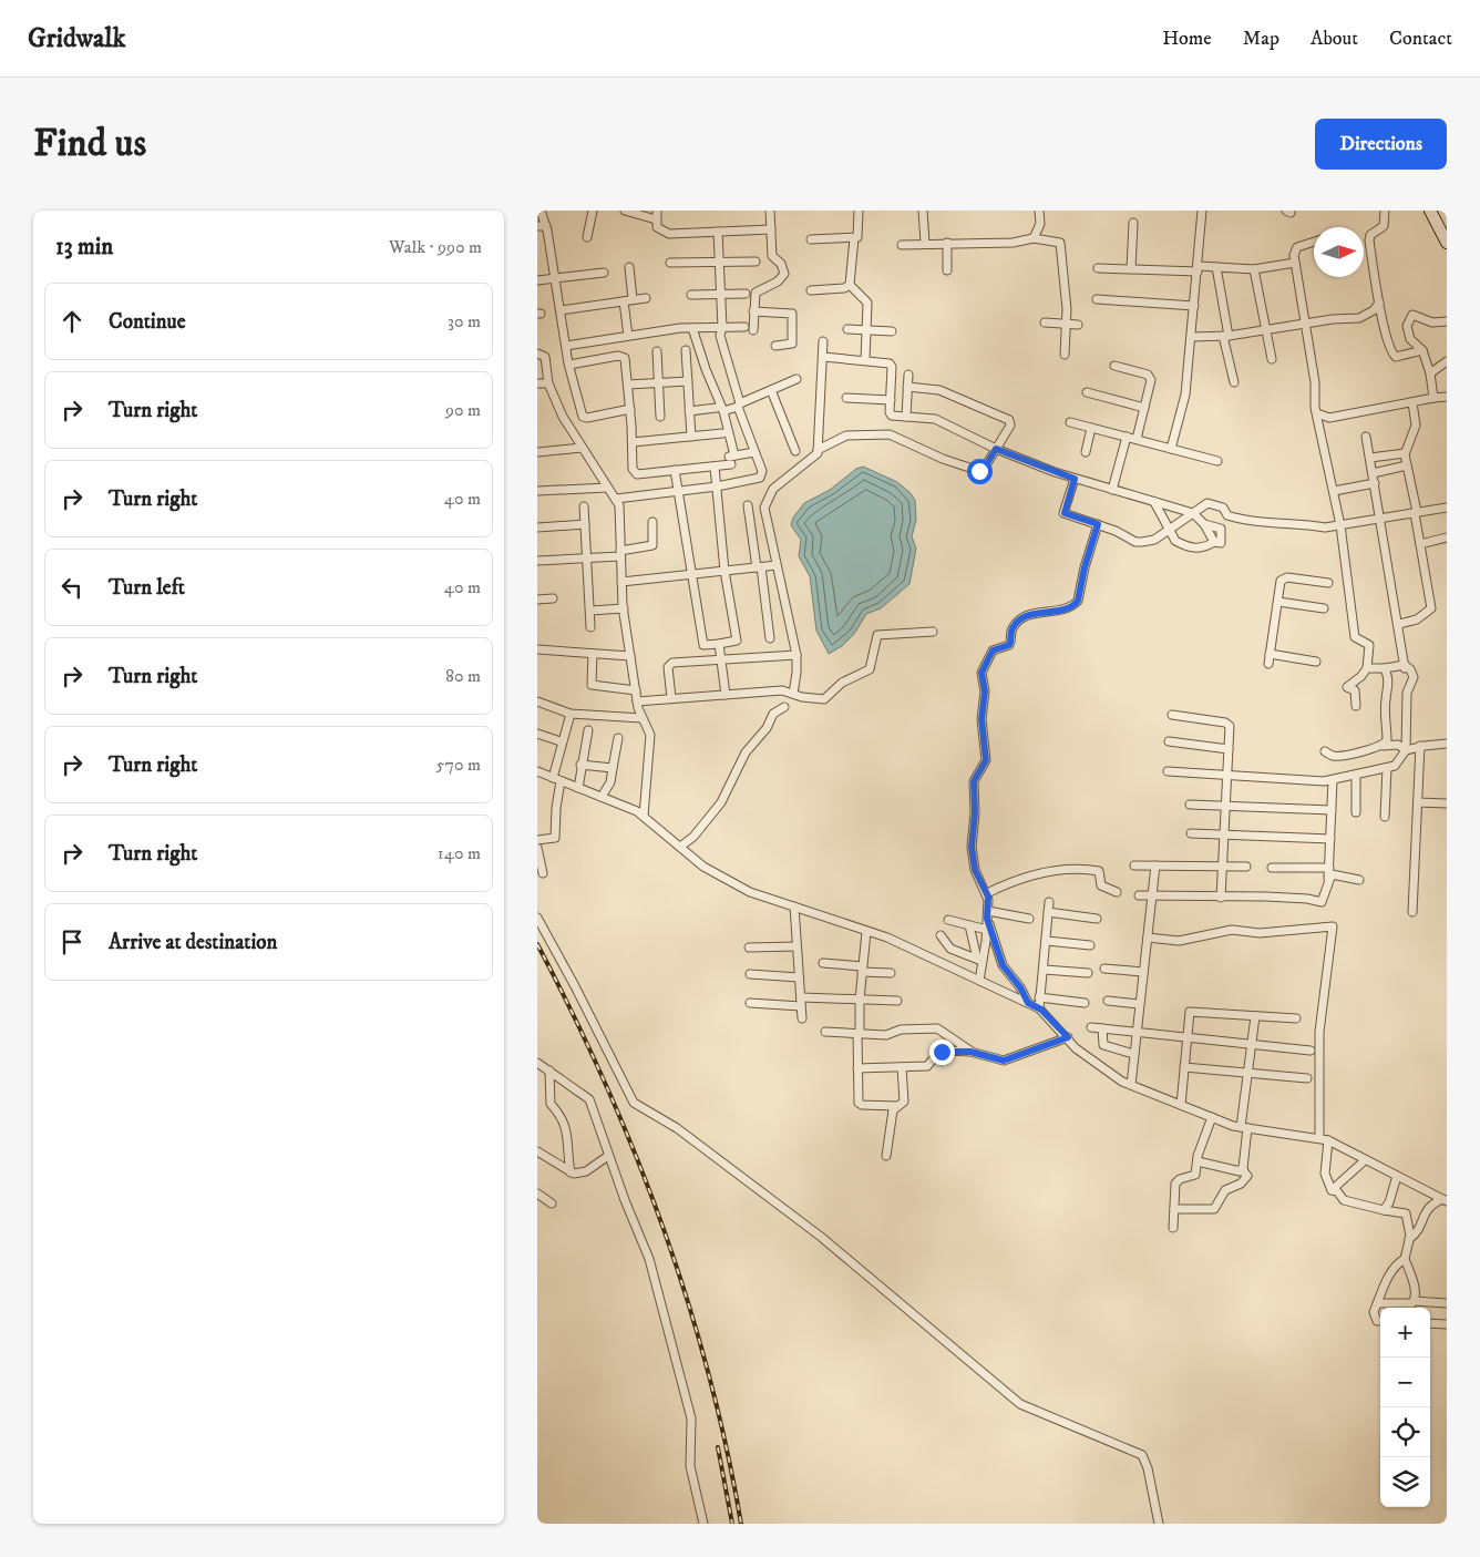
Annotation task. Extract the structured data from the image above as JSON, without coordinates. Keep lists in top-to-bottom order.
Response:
{
  "north": "right",
  "page": {
    "header": "Gridwalk",
    "nav": [
      "Home",
      "Map",
      "About",
      "Contact"
    ],
    "buttons": "Directions",
    "title": "Find us",
    "heading": ["13 min", "Walk · 990 m"],
    "list": [
      ["Continue", "30 m"],
      ["Turn right", "90 m"],
      ["Turn right", "40 m"],
      ["Turn left", "40 m"],
      ["Turn right", "80 m"],
      ["Turn right", "570 m"],
      ["Turn right", "140 m"],
      "Arrive at destination"
    ],
    "map_buttons": ["+", "−"]
  }
}
